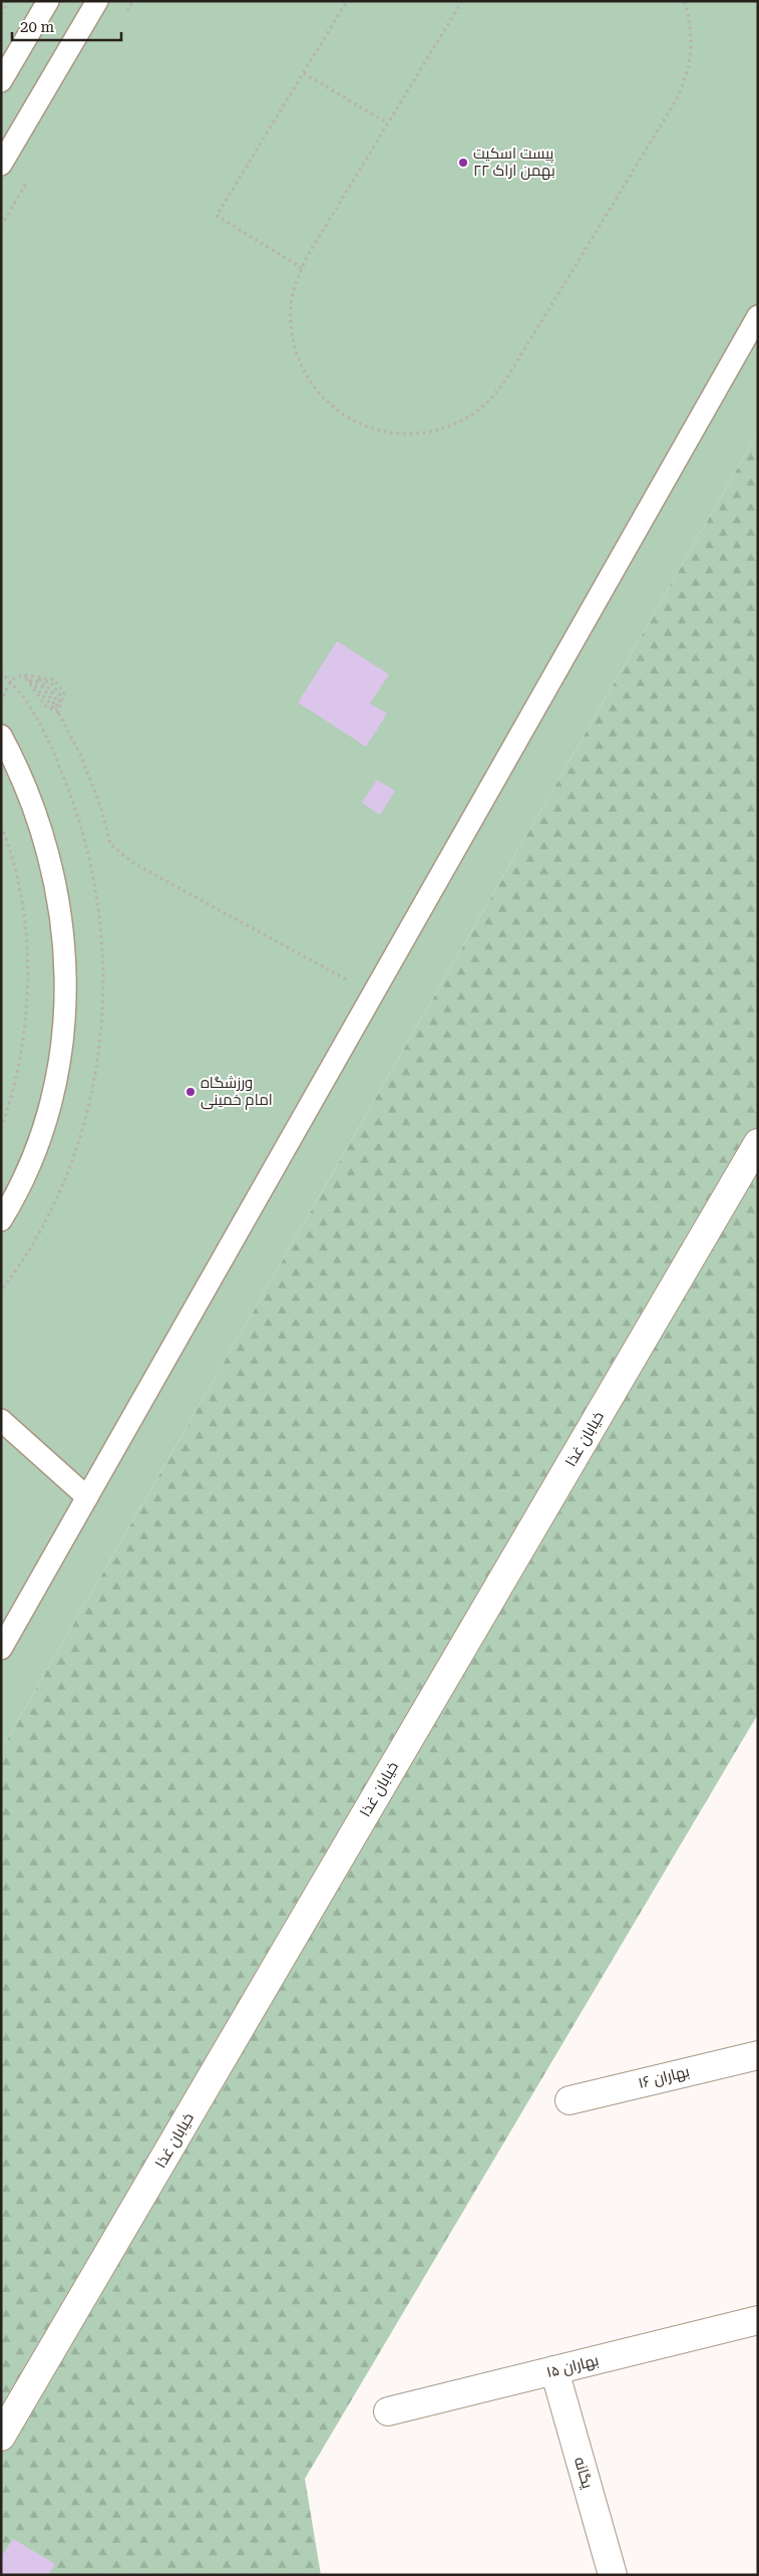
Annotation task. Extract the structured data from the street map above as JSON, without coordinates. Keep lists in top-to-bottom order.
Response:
{
  "streets": {
    "street": [
      "خیابان غذا",
      "بهاران ۱۶",
      "بهاران ۱۵",
      "یگانه"
    ]
  },
  "crossings": [
    ["بهاران ۱۵", "یگانه"]
  ],
  "places": ["پیست اسکیت ۲۲ بهمن اراک", "ورزشگاه امام خمینی"],
  "scale_bar": "20 m"
}
